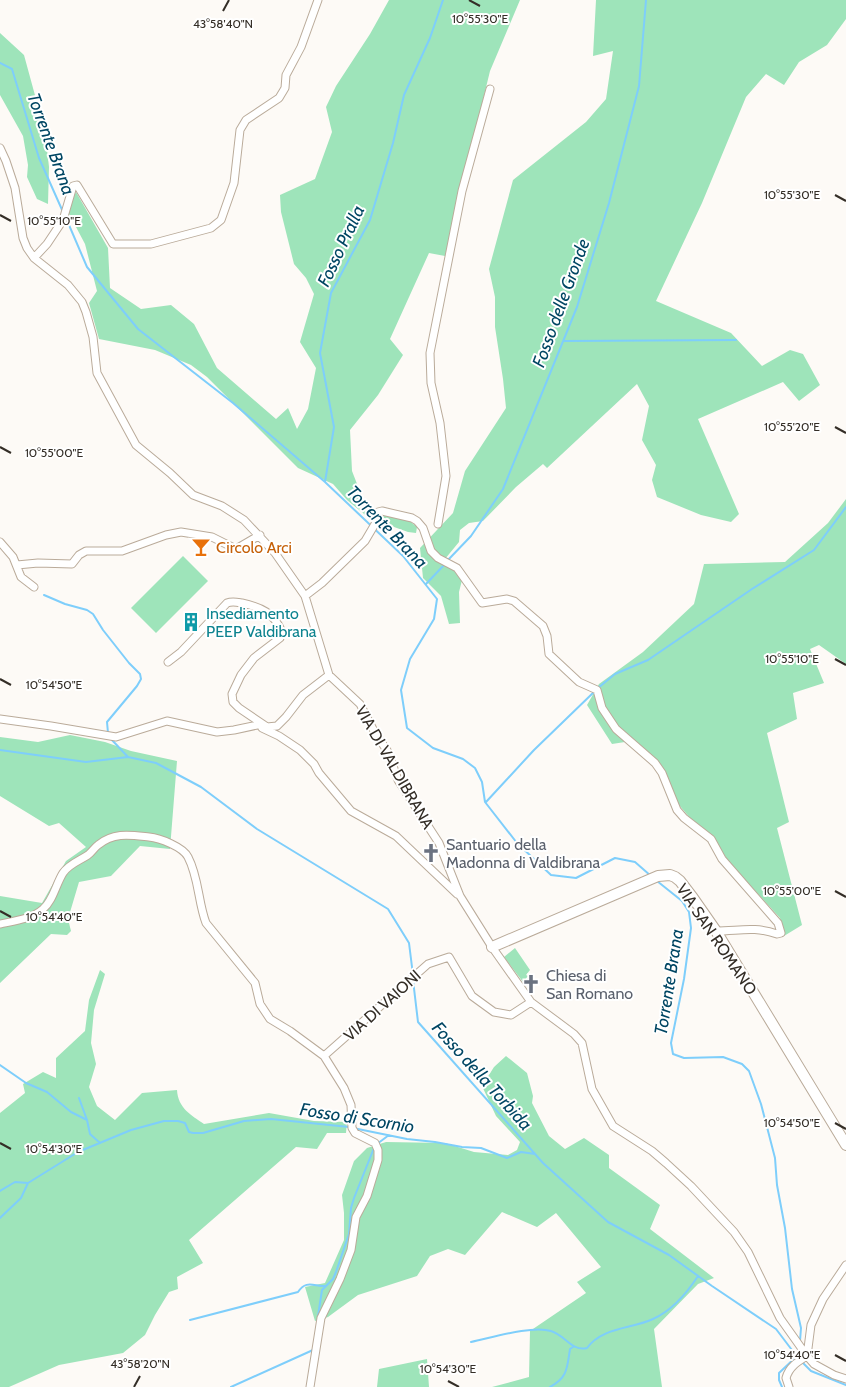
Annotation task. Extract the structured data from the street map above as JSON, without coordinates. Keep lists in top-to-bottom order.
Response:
{
  "streets": {
    "street": ["VIA DI VALDIBRANA", "VIA SAN ROMANO", "VIA DI VAIONI"]
  },
  "crossings": [
    ["VIA DI VALDIBRANA", "VIA SAN ROMANO"],
    ["VIA DI VALDIBRANA", "VIA DI VAIONI"]
  ],
  "water": [
    "Torrente Brana",
    "Fosso Pralla",
    "Fosso delle Gronde",
    "Fosso della Torbida",
    "Fosso di Scornio"
  ],
  "places": {
    "bar": ["Circolo Arci"],
    "building": ["Insediamento PEEP Valdibrana"],
    "church": ["Santuario della Madonna di Valdibrana", "Chiesa di San Romano"]
  },
  "coordinates": [
    "10°55'30\"E",
    "43°58'40\"N",
    "10°55'10\"E",
    "10°55'20\"E",
    "10°55'00\"E",
    "10°54'50\"E",
    "10°54'40\"E",
    "10°54'30\"E",
    "43°58'20\"N"
  ]
}
